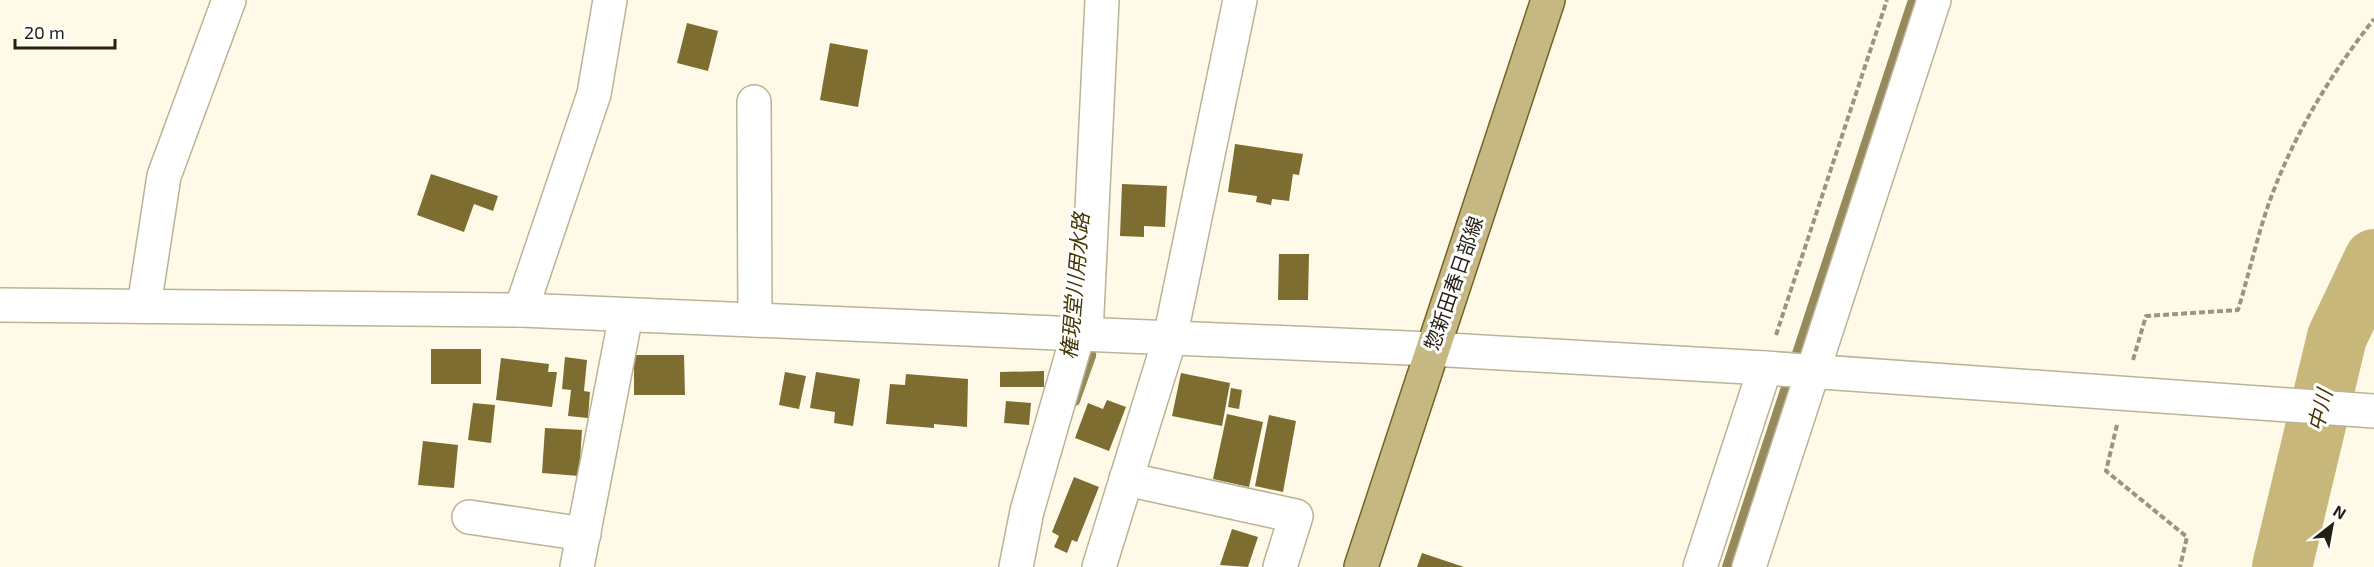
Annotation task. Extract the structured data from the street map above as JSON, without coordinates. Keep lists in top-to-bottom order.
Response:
{
  "streets": {
    "main road": ["惣新田春日部線"]
  },
  "water": ["権現堂川用水路", "中川"],
  "scale_bar": "20 m",
  "north": "top right"
}
